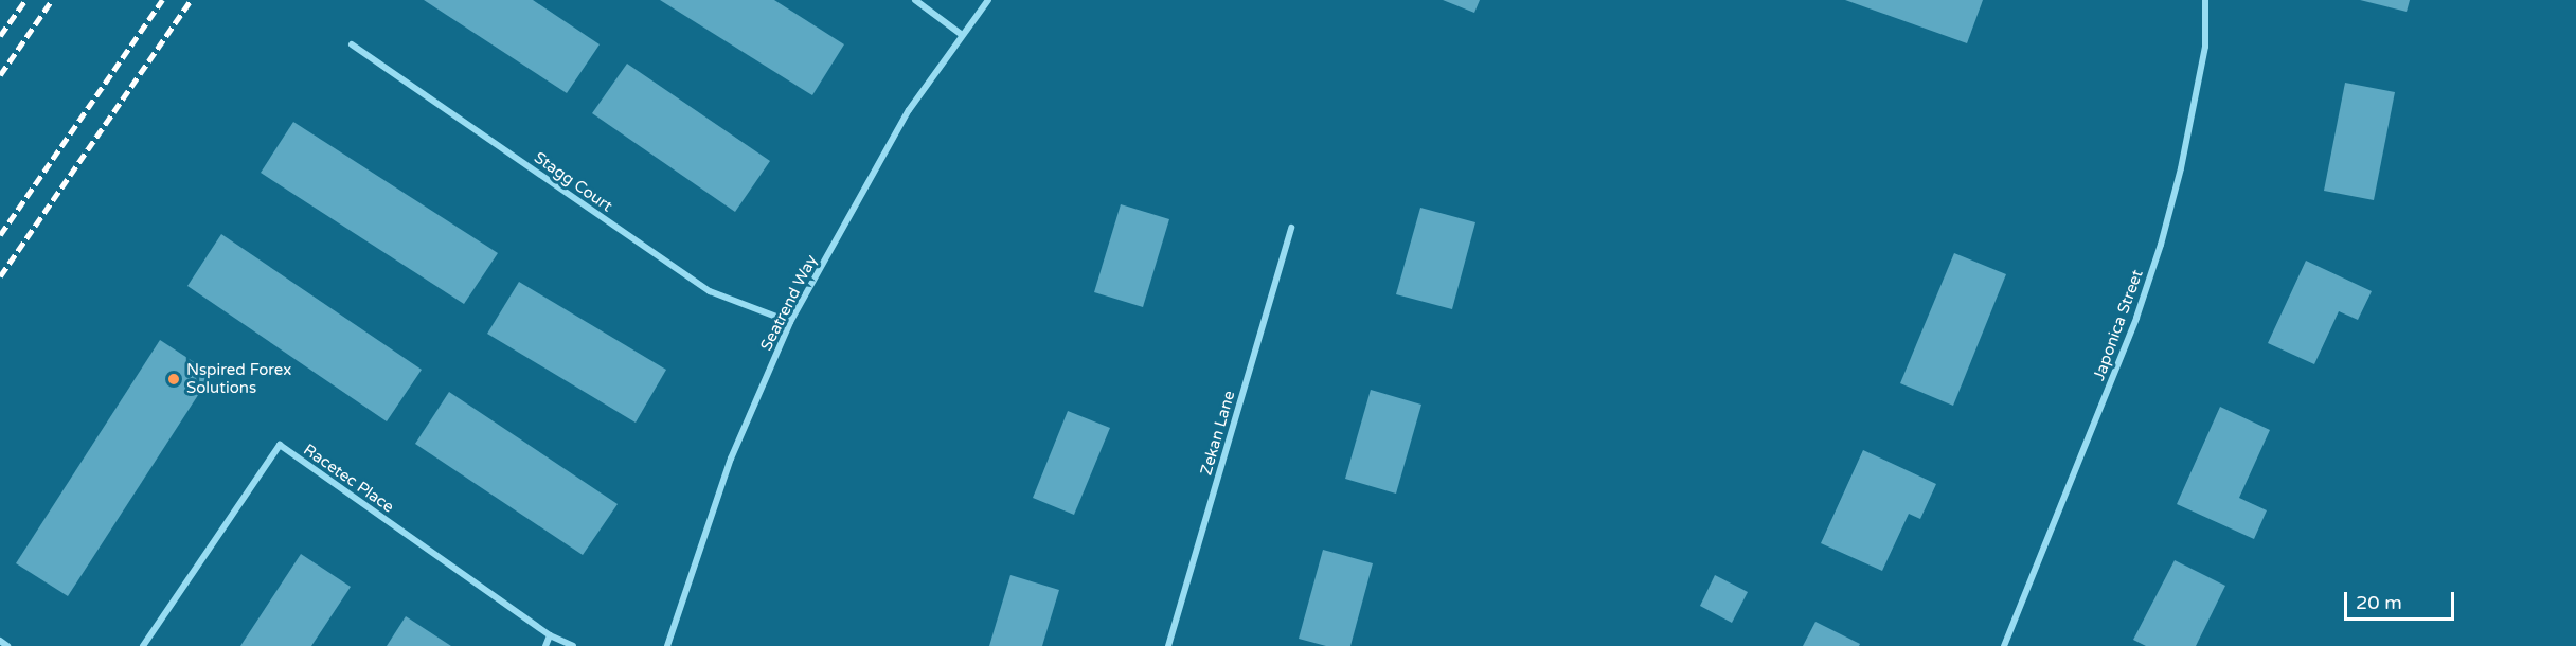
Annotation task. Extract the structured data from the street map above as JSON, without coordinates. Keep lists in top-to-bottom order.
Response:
{
  "streets": {
    "street": [
      "Stagg Court",
      "Seatrend Way",
      "Japonica Street",
      "Zekan Lane",
      "Racetec Place"
    ]
  },
  "crossings": [
    ["Stagg Court", "Seatrend Way"]
  ],
  "places": ["Nspired Forex Solutions"],
  "scale_bar": "20 m"
}
